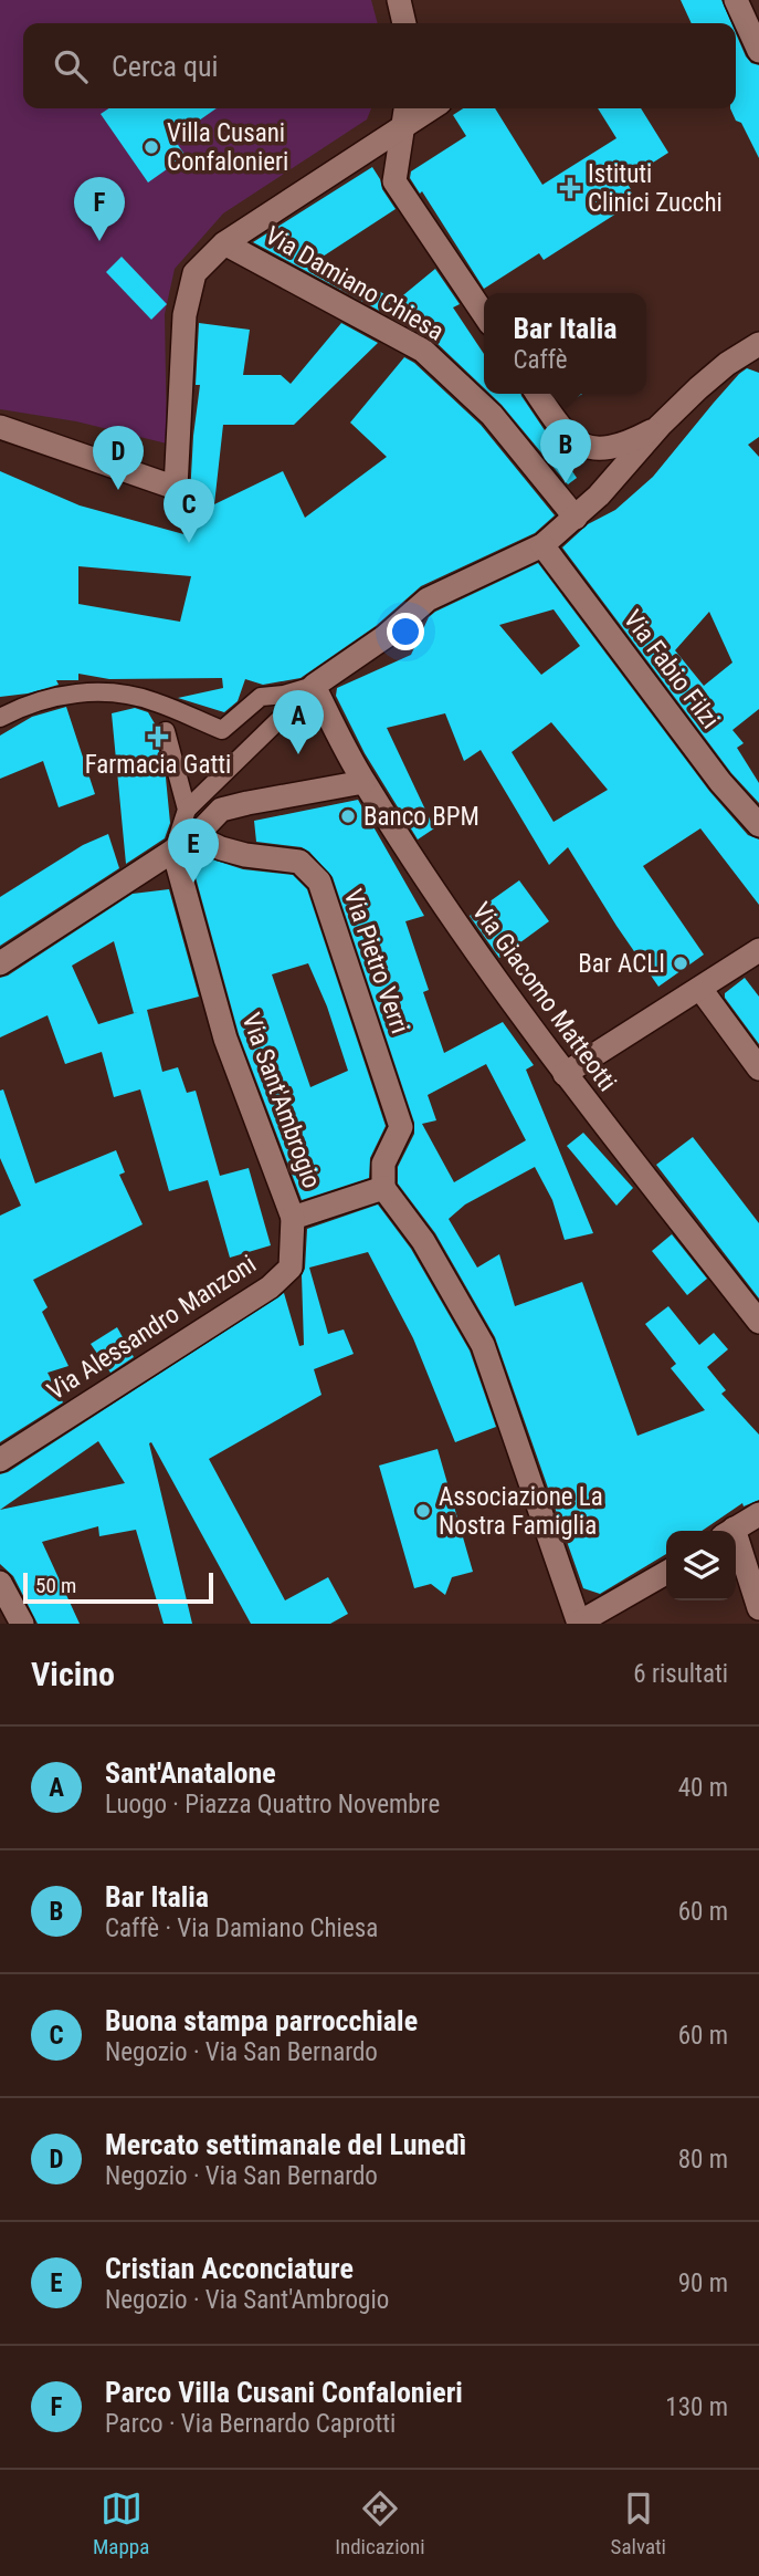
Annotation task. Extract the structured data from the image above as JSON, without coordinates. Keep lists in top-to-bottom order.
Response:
{
  "streets": {
    "street": [
      "Via Damiano Chiesa",
      "Via Fabio Filzi",
      "Via Pietro Verri",
      "Via Giacomo Matteotti",
      "Via Sant'Ambrogio",
      "Via Alessandro Manzoni"
    ]
  },
  "crossings": [
    ["Via Pietro Verri", "Via Sant'Ambrogio"],
    ["Via Sant'Ambrogio", "Via Alessandro Manzoni"]
  ],
  "places": {
    "other": [
      "Villa Cusani Confalonieri",
      "Banco BPM",
      "Bar ACLI",
      "Associazione La Nostra Famiglia"
    ],
    "health": ["Istituti Clinici Zucchi", "Farmacia Gatti"]
  },
  "scale_bar": "50 m",
  "page": {
    "search": "Cerca qui",
    "pins": [
      "F",
      "B",
      "D",
      "C",
      "A",
      "E"
    ],
    "popup": ["Bar Italia", "Caffè"],
    "scale": "50 m",
    "heading": ["Vicino", "6 risultati"],
    "list": [
      {
        "mark": "A",
        "name": "Sant'Anatalone",
        "note": "Luogo · Piazza Quattro Novembre",
        "value": "40 m"
      },
      {
        "mark": "B",
        "name": "Bar Italia",
        "note": "Caffè · Via Damiano Chiesa",
        "value": "60 m"
      },
      {
        "mark": "C",
        "name": "Buona stampa parrocchiale",
        "note": "Negozio · Via San Bernardo",
        "value": "60 m"
      },
      {
        "mark": "D",
        "name": "Mercato settimanale del Lunedì",
        "note": "Negozio · Via San Bernardo",
        "value": "80 m"
      },
      {
        "mark": "E",
        "name": "Cristian Acconciature",
        "note": "Negozio · Via Sant'Ambrogio",
        "value": "90 m"
      },
      {
        "mark": "F",
        "name": "Parco Villa Cusani Confalonieri",
        "note": "Parco · Via Bernardo Caprotti",
        "value": "130 m"
      }
    ],
    "nav": ["Mappa", "Indicazioni", "Salvati"]
  }
}
